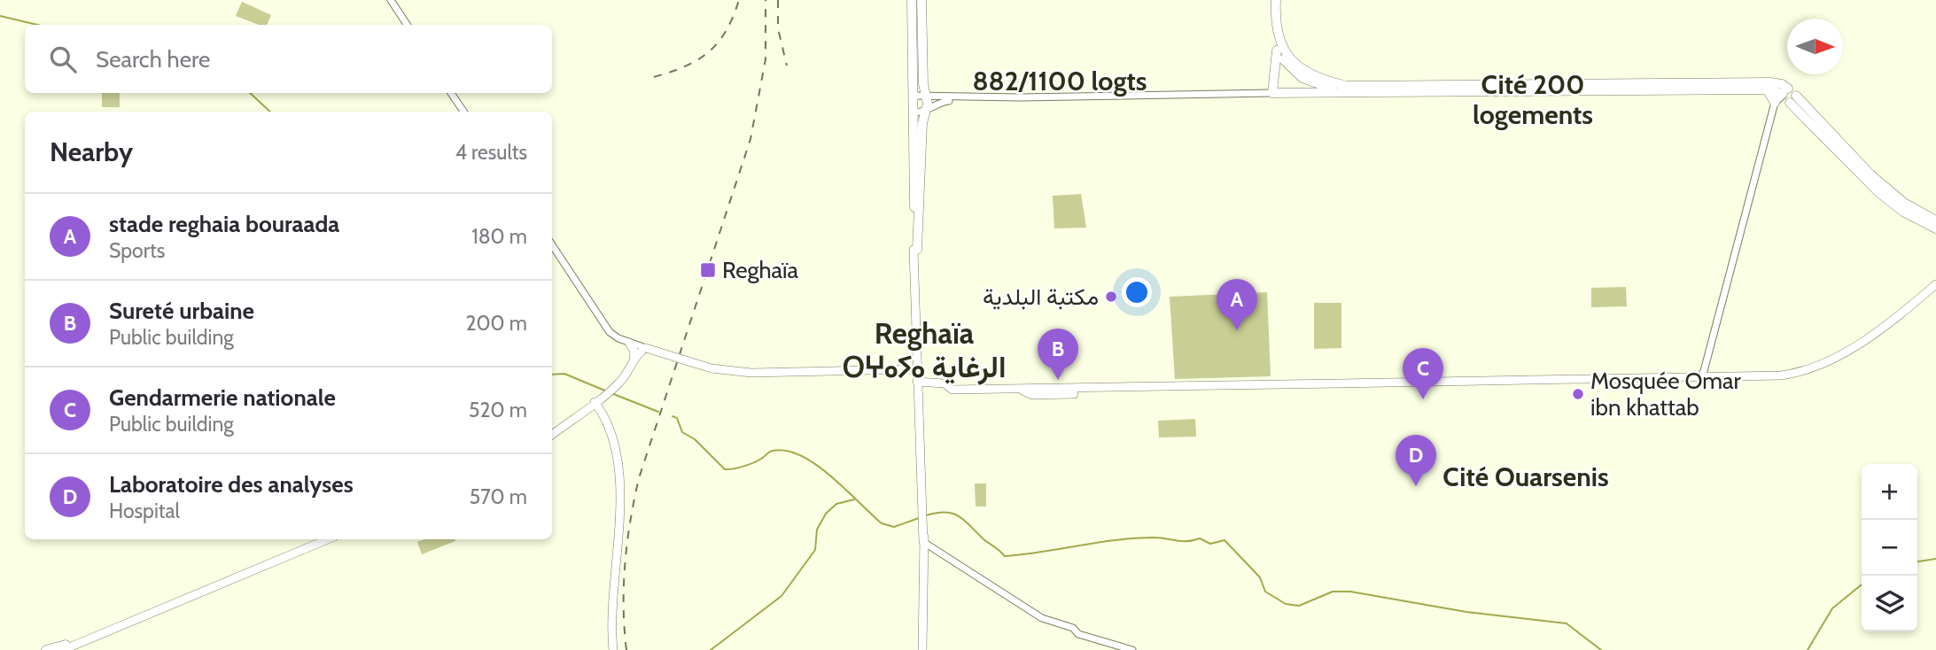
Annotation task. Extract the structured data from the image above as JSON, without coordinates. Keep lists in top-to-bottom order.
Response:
{
  "districts": [
    "882/1100 logts",
    "Cité 200 logements",
    "Reghaïa ⵔⵖⴰⵢⴰ الرغاية",
    "Cité Ouarsenis"
  ],
  "places": {
    "transit": ["Reghaïa"],
    "other": ["مكتبة البلدية", "Mosquée Omar ibn khattab"]
  },
  "north": "right",
  "page": {
    "search": "Search here",
    "heading": ["Nearby", "4 results"],
    "list": [
      {
        "mark": "A",
        "name": "stade reghaia bouraada",
        "note": "Sports",
        "value": "180 m"
      },
      {
        "mark": "B",
        "name": "Sureté urbaine",
        "note": "Public building",
        "value": "200 m"
      },
      {
        "mark": "C",
        "name": "Gendarmerie nationale",
        "note": "Public building",
        "value": "520 m"
      },
      {
        "mark": "D",
        "name": "Laboratoire des analyses",
        "note": "Hospital",
        "value": "570 m"
      }
    ],
    "pins": [
      "A",
      "B",
      "C",
      "D"
    ],
    "map_buttons": ["+", "−"]
  }
}
